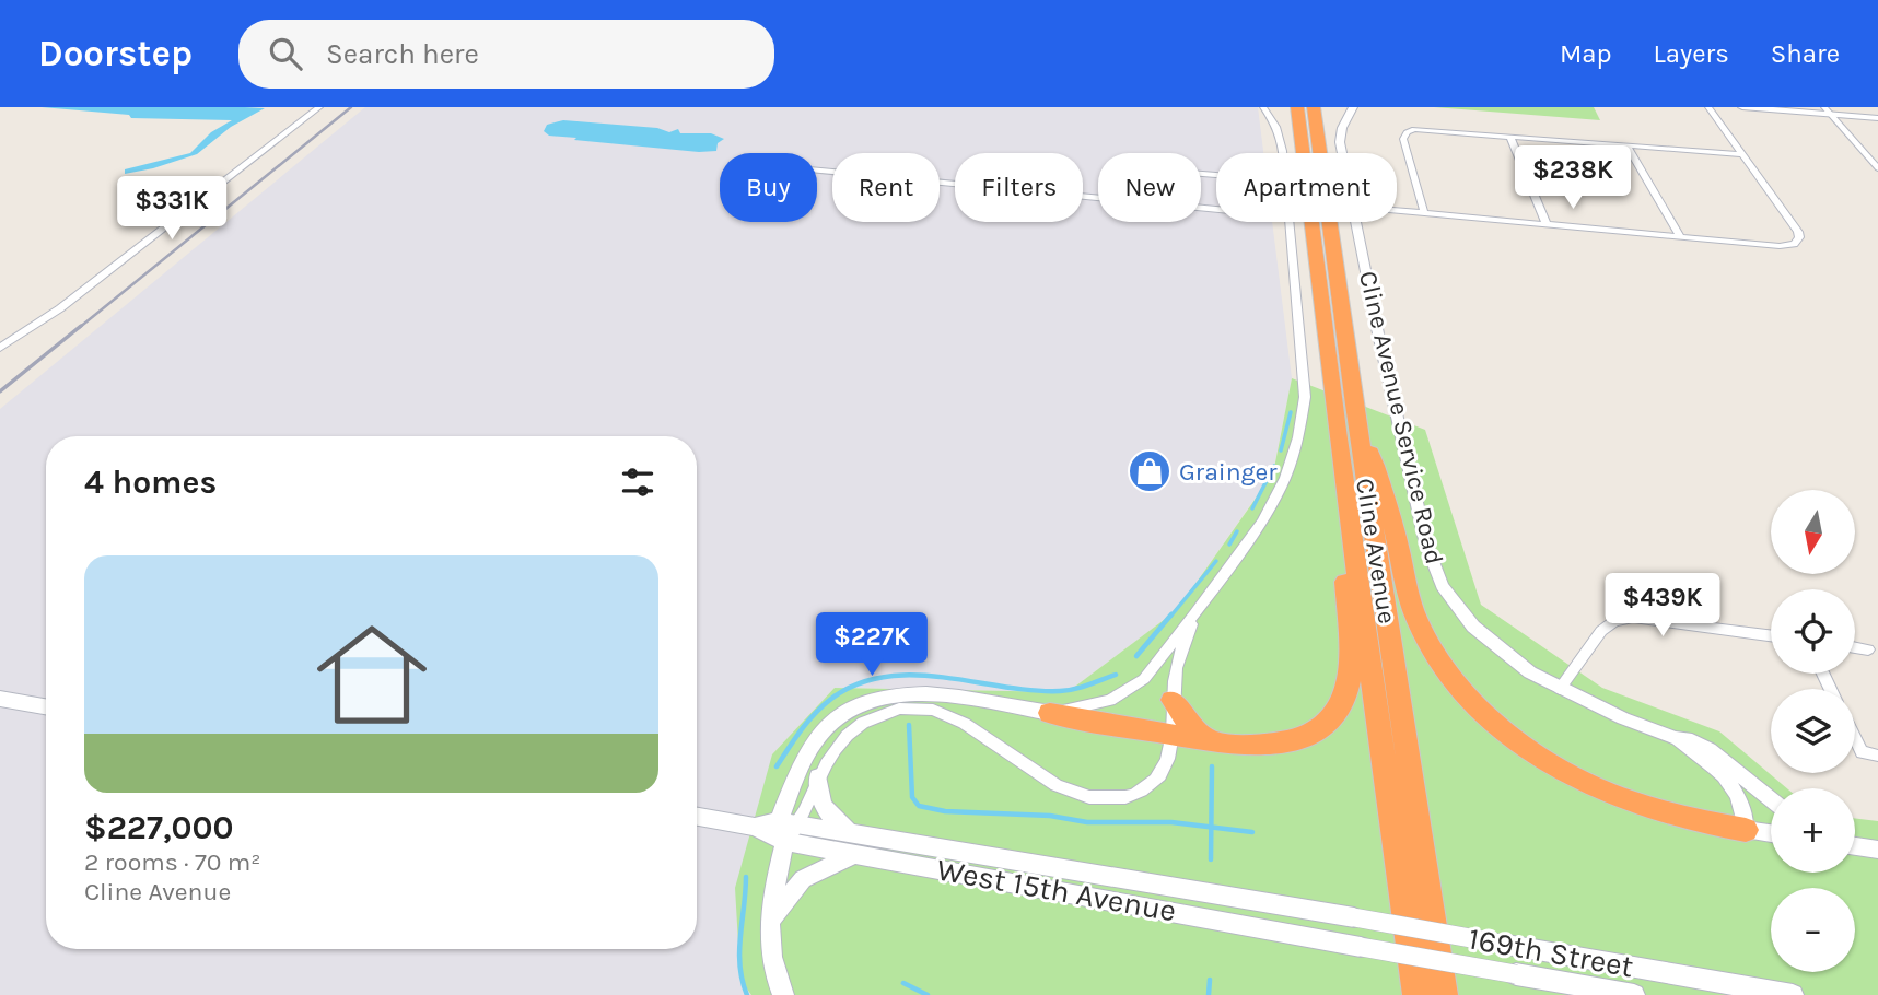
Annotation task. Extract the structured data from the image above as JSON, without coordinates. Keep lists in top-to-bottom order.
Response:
{
  "streets": {
    "highway": ["Cline Avenue"],
    "main road": ["West 15th Avenue", "169th Street"],
    "street": ["Cline Avenue Service Road"]
  },
  "crossings": [
    ["West 15th Avenue", "169th Street"]
  ],
  "places": {
    "shop": ["Grainger"]
  },
  "north": "bottom",
  "page": {
    "header": "Doorstep",
    "search": "Search here",
    "nav": ["Map", "Layers", "Share"],
    "price": [
      "$238K",
      "$331K",
      "$439K",
      "$227K"
    ],
    "chip": [
      "Buy",
      "Rent",
      "Filters",
      "New",
      "Apartment"
    ],
    "heading": "4 homes",
    "map_buttons": ["+", "−"],
    "list": [
      {
        "name": "$227,000",
        "note": "2 rooms · 70 m² · Cline Avenue"
      }
    ]
  }
}
